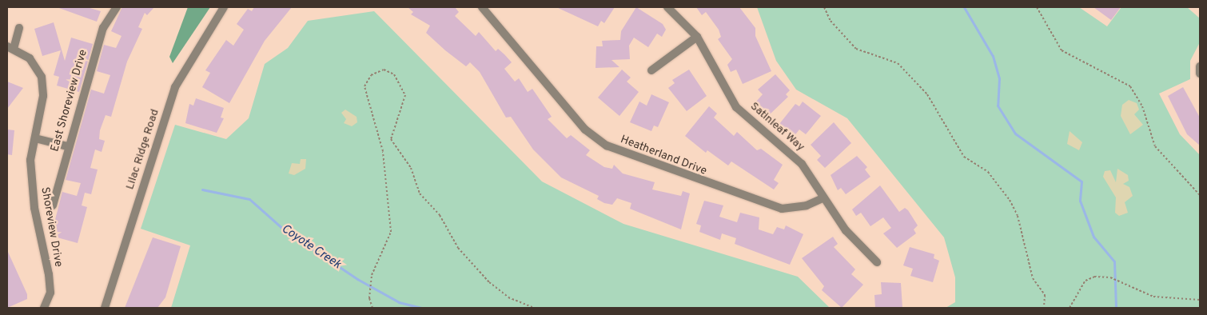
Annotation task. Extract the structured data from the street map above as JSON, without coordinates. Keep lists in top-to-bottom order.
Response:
{
  "streets": {
    "street": [
      "East Shoreview Drive",
      "Satinleaf Way",
      "Lilac Ridge Road",
      "Heatherland Drive",
      "Shoreview Drive"
    ]
  },
  "crossings": [
    ["Satinleaf Way", "Heatherland Drive"]
  ],
  "water": ["Coyote Creek"]
}
